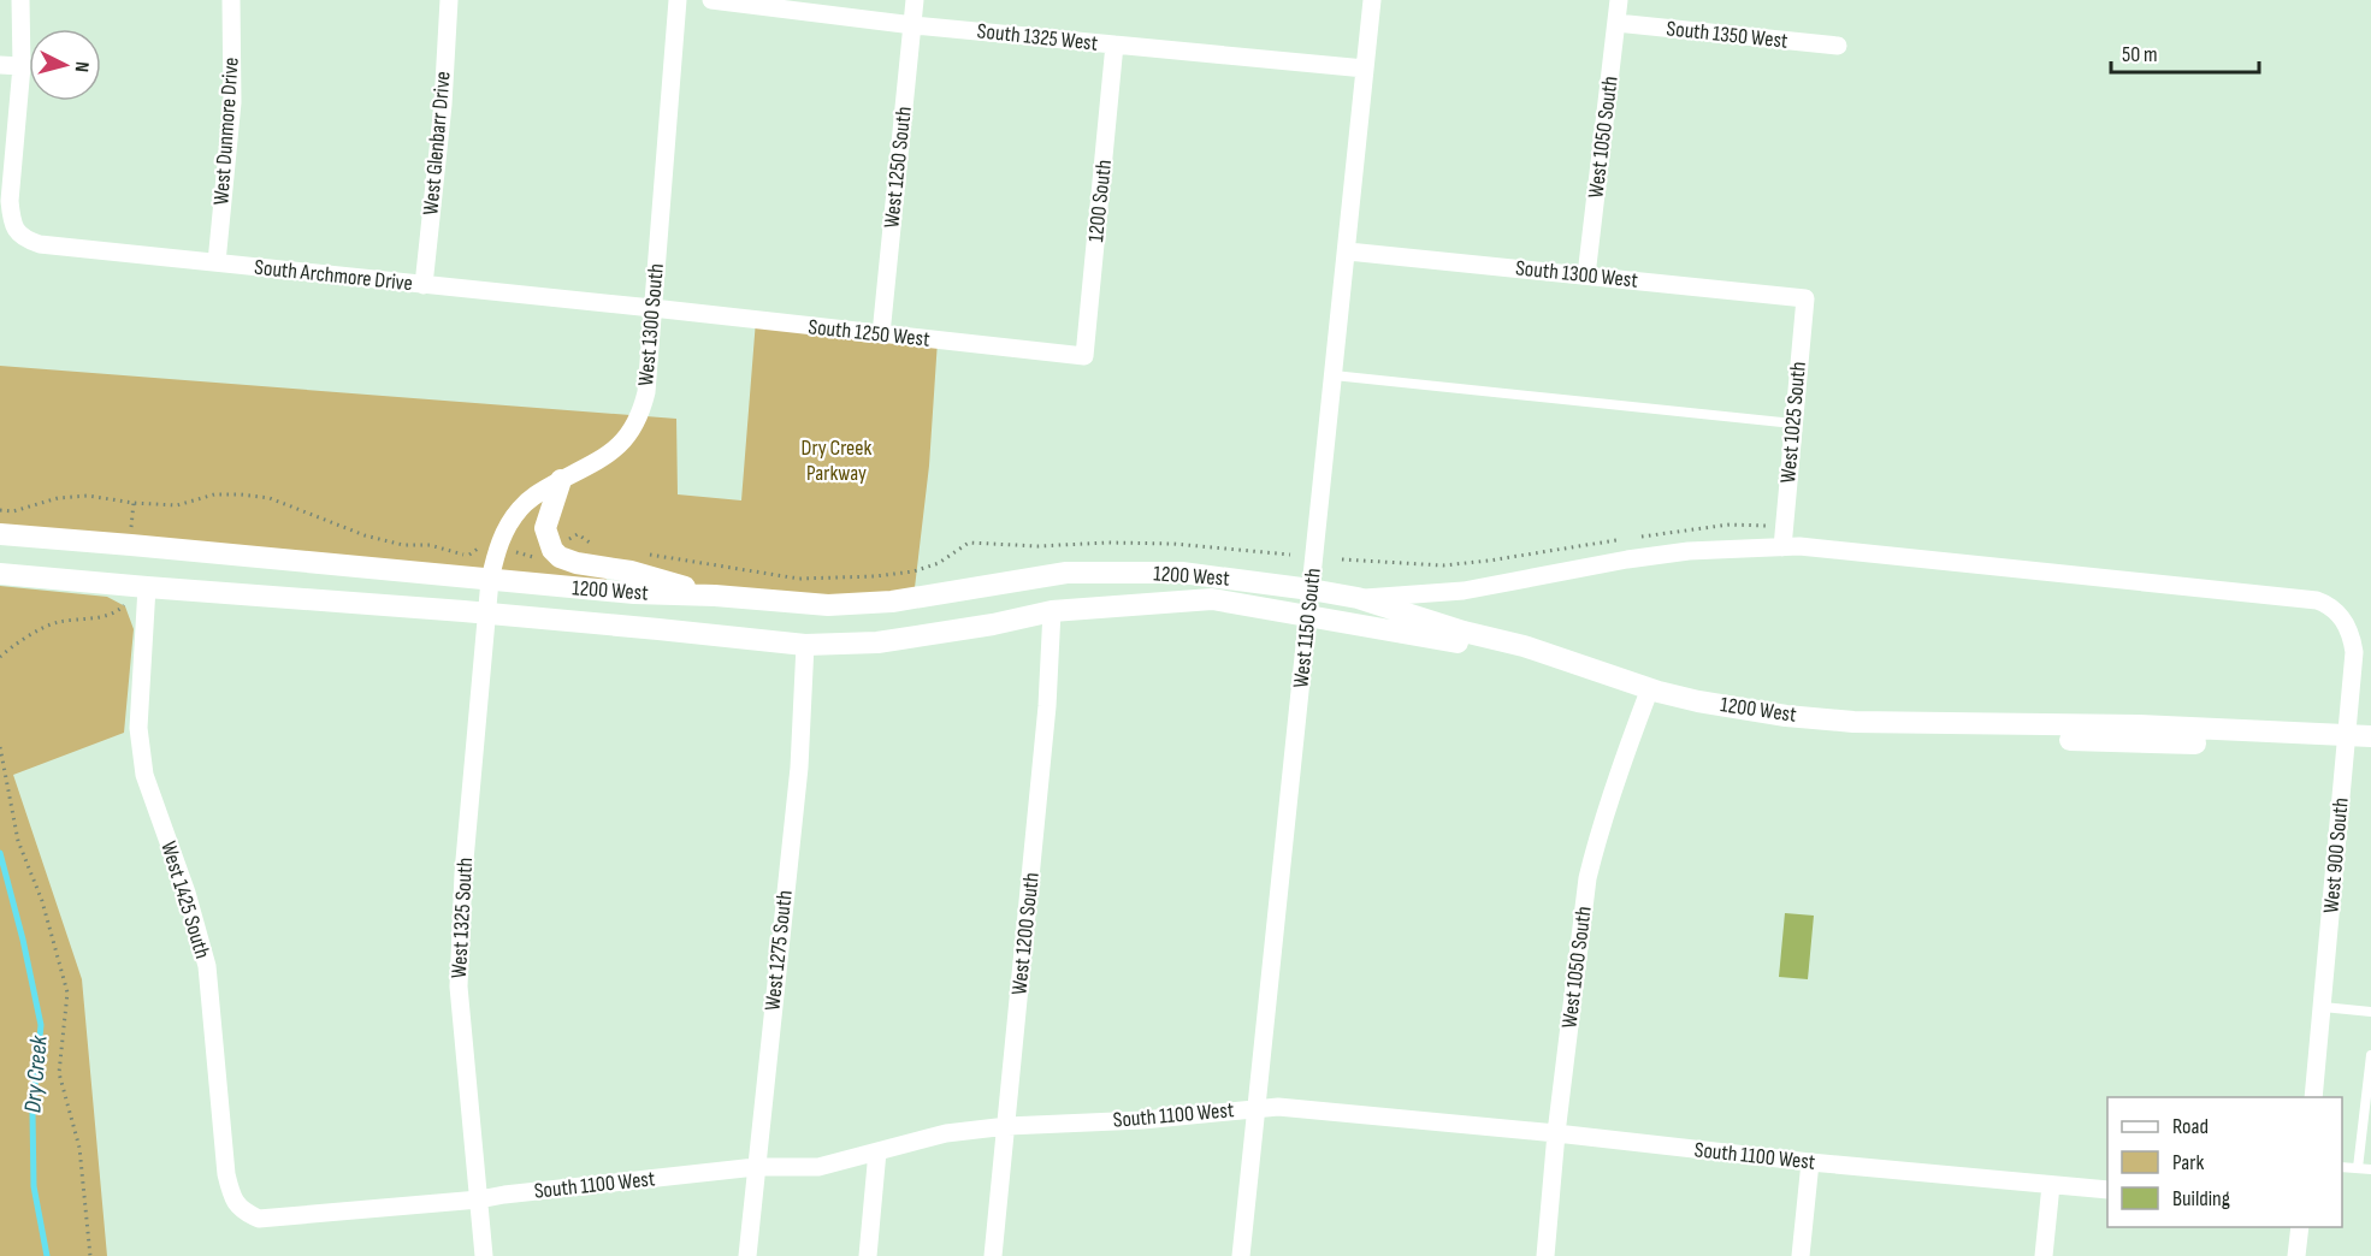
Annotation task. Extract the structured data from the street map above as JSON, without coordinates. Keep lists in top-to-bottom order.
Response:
{
  "streets": {
    "street": [
      "South 1350 West",
      "South 1325 West",
      "West Dunmore Drive",
      "West 1050 South",
      "West Glenbarr Drive",
      "West 1250 South",
      "1200 South",
      "South 1300 West",
      "South Archmore Drive",
      "West 1300 South",
      "South 1250 West",
      "West 1025 South",
      "1200 West",
      "West 1150 South",
      "West 900 South",
      "West 1425 South",
      "West 1325 South",
      "West 1200 South",
      "West 1275 South",
      "South 1100 West"
    ]
  },
  "crossings": [
    ["South 1350 West", "West 1050 South"],
    ["South 1325 West", "West 1250 South"],
    ["South 1325 West", "1200 South"],
    ["South 1325 West", "West 1150 South"],
    ["West Dunmore Drive", "South Archmore Drive"],
    ["West 1050 South", "South 1300 West"],
    ["West 1050 South", "1200 West"],
    ["West 1050 South", "South 1100 West"],
    ["West Glenbarr Drive", "South Archmore Drive"],
    ["West 1250 South", "South 1250 West"],
    ["1200 South", "South 1250 West"],
    ["South 1300 West", "West 1025 South"],
    ["South 1300 West", "West 1150 South"],
    ["South Archmore Drive", "West 1300 South"],
    ["South Archmore Drive", "South 1250 West"],
    ["West 1300 South", "South 1250 West"],
    ["West 1300 South", "1200 West"],
    ["West 1300 South", "West 1325 South"],
    ["West 1025 South", "West 900 South"],
    ["1200 West", "West 1150 South"],
    ["1200 West", "West 900 South"],
    ["1200 West", "West 1425 South"],
    ["1200 West", "West 1325 South"],
    ["1200 West", "West 1200 South"],
    ["1200 West", "West 1275 South"],
    ["West 1150 South", "South 1100 West"],
    ["West 1425 South", "South 1100 West"],
    ["West 1325 South", "South 1100 West"],
    ["West 1200 South", "South 1100 West"],
    ["West 1275 South", "South 1100 West"]
  ],
  "water": ["Dry Creek"],
  "parks": ["Dry Creek Parkway"],
  "legend": ["Road", "Park", "Building"],
  "scale_bar": "50 m",
  "north": "right"
}
